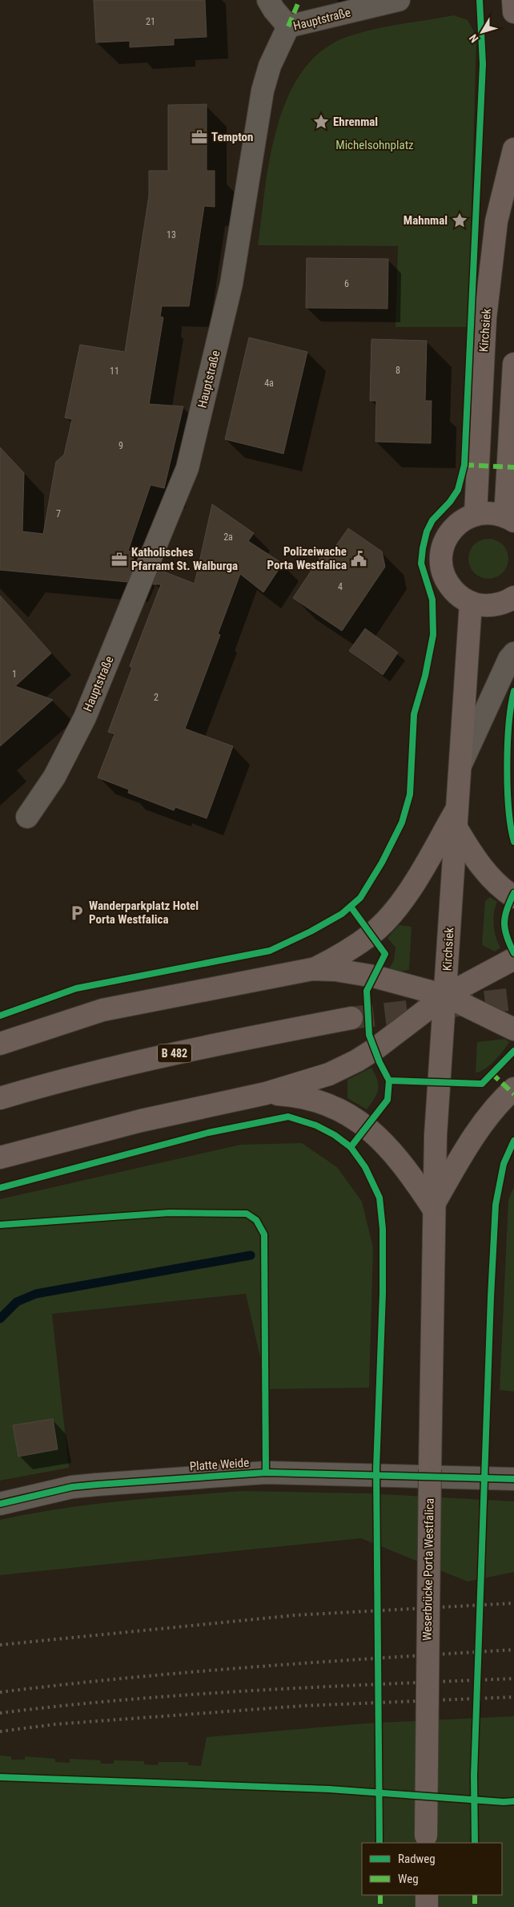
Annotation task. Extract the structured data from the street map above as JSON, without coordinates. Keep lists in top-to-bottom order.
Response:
{
  "streets": {
    "main road": ["Kirchsiek", "B 482", "Weserbrücke Porta Westfalica"],
    "street": ["Hauptstraße", "Platte Weide"]
  },
  "crossings": [
    ["Kirchsiek", "Weserbrücke Porta Westfalica"]
  ],
  "parks": ["Michelsohnplatz"],
  "places": {
    "place": ["Ehrenmal", "Mahnmal"],
    "office": ["Tempton", "Katholisches Pfarramt St. Walburga"],
    "public building": ["Polizeiwache Porta Westfalica"],
    "parking": ["Wanderparkplatz Hotel Porta Westfalica"]
  },
  "house_numbers": [
    "21",
    "13",
    "6",
    "8",
    "11",
    "4a",
    "9",
    "7",
    "2a",
    "4",
    "1",
    "2"
  ],
  "legend": ["Radweg", "Weg"],
  "north": "bottom left"
}
